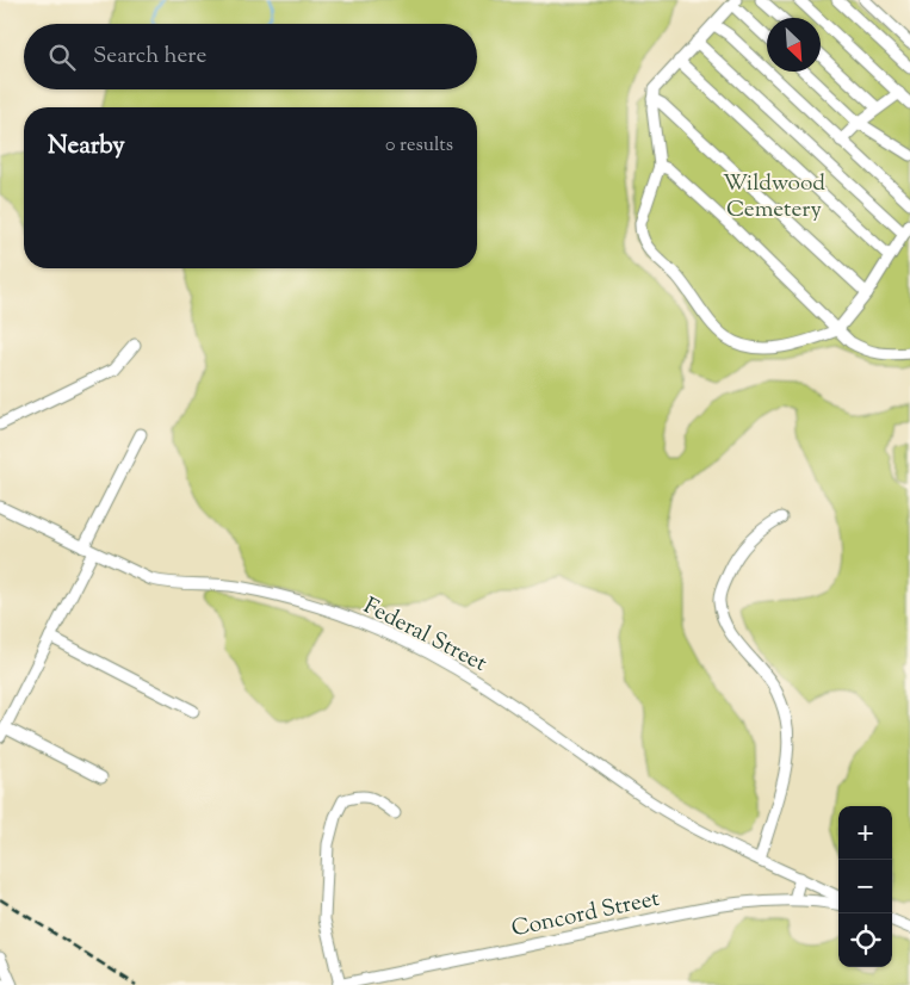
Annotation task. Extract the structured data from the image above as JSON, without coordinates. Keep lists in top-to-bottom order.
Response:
{
  "streets": {
    "street": ["Federal Street", "Concord Street"]
  },
  "parks": ["Wildwood Cemetery"],
  "north": "bottom right",
  "page": {
    "search": "Search here",
    "heading": ["Nearby", "0 results"],
    "map_buttons": ["+", "−"]
  }
}
